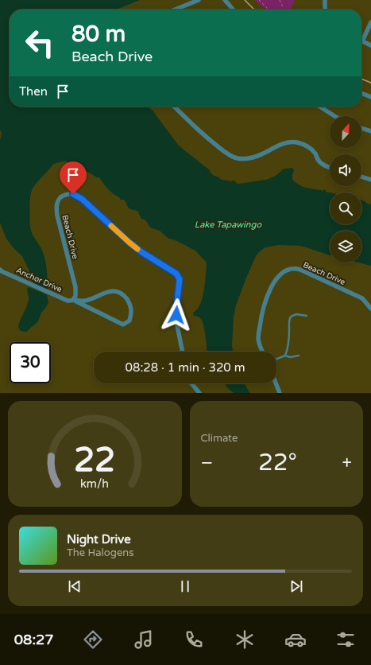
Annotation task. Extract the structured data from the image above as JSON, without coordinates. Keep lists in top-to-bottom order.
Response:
{
  "streets": {
    "street": ["Beach Drive", "Anchor Drive"]
  },
  "crossings": [
    ["Beach Drive", "Anchor Drive"]
  ],
  "water": ["Lake Tapawingo"],
  "north": "top",
  "page": {
    "turn": ["80 m", "Beach Drive"],
    "then": "Then",
    "limit": "30",
    "trip": "08:28 · 1 min · 320 m",
    "tile": "Climate",
    "heat": ["−", "22°", "+"],
    "song": ["Night Drive", "The Halogens"],
    "tabs": "08:27",
    "gauge": ["22", "km/h"]
  }
}
